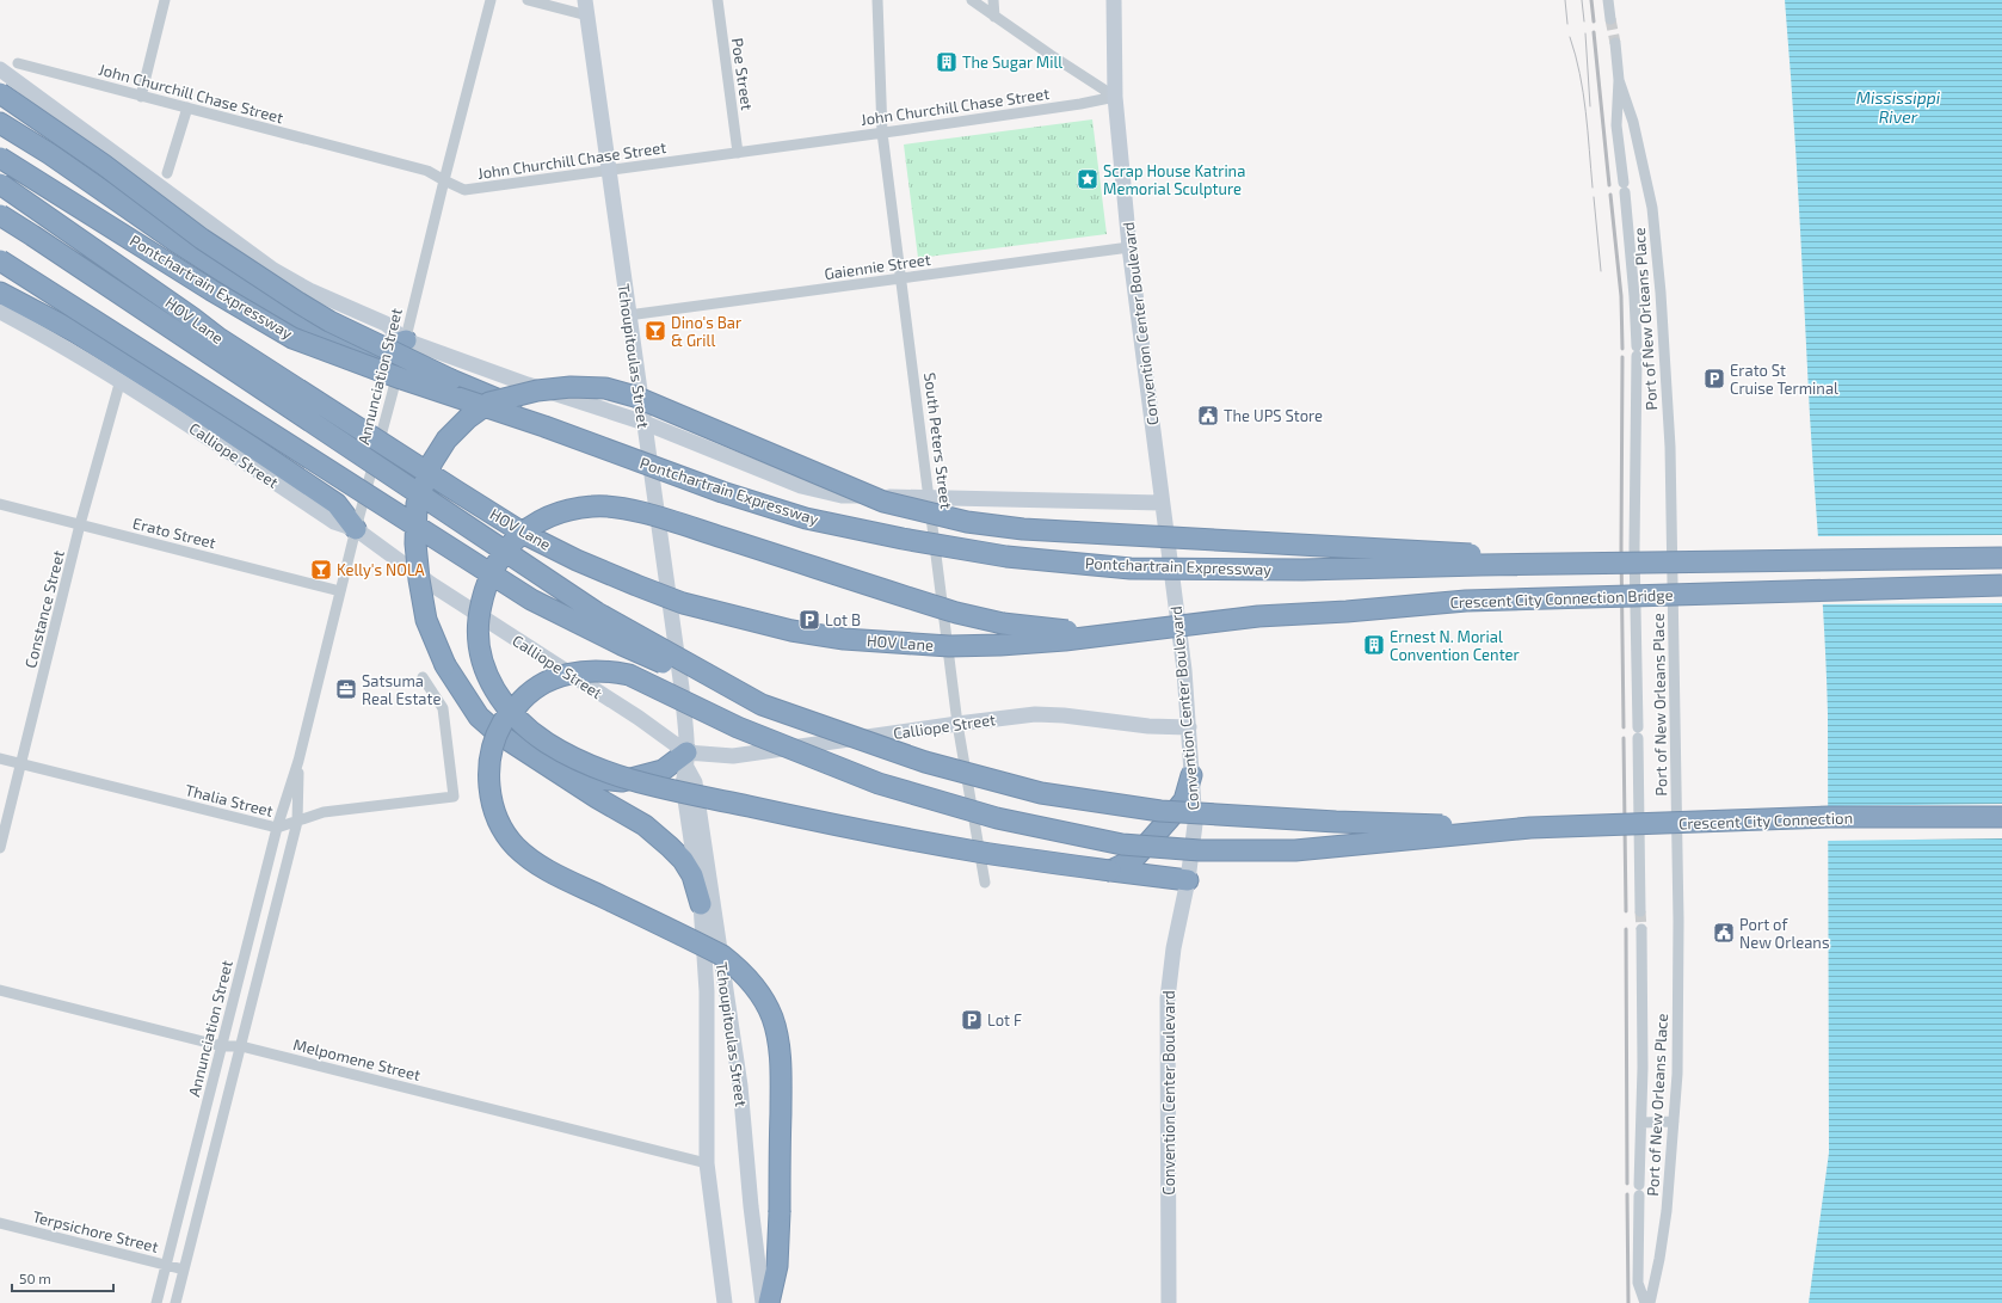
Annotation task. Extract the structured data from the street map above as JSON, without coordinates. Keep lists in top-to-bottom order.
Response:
{
  "streets": {
    "highway": [
      "Pontchartrain Expressway",
      "HOV Lane",
      "Crescent City Connection Bridge",
      "Crescent City Connection"
    ],
    "street": [
      "Poe Street",
      "John Churchill Chase Street",
      "Gaiennie Street",
      "Port of New Orleans Place",
      "Convention Center Boulevard",
      "Tchoupitoulas Street",
      "Annunciation Street",
      "South Peters Street",
      "Calliope Street",
      "Erato Street",
      "Constance Street",
      "Thalia Street",
      "Melpomene Street",
      "Terpsichore Street"
    ]
  },
  "crossings": [
    ["Poe Street", "John Churchill Chase Street"],
    ["John Churchill Chase Street", "Convention Center Boulevard"],
    ["John Churchill Chase Street", "Tchoupitoulas Street"],
    ["John Churchill Chase Street", "Annunciation Street"],
    ["John Churchill Chase Street", "South Peters Street"],
    ["Gaiennie Street", "Convention Center Boulevard"],
    ["Gaiennie Street", "Tchoupitoulas Street"],
    ["Gaiennie Street", "South Peters Street"],
    ["HOV Lane", "Crescent City Connection Bridge"],
    ["Convention Center Boulevard", "Calliope Street"],
    ["Tchoupitoulas Street", "Calliope Street"],
    ["Tchoupitoulas Street", "Melpomene Street"],
    ["Annunciation Street", "Calliope Street"],
    ["Annunciation Street", "Erato Street"],
    ["Annunciation Street", "Thalia Street"],
    ["Annunciation Street", "Melpomene Street"],
    ["Annunciation Street", "Terpsichore Street"],
    ["South Peters Street", "Calliope Street"],
    ["Calliope Street", "Constance Street"],
    ["Erato Street", "Constance Street"],
    ["Constance Street", "Thalia Street"]
  ],
  "water": ["Mississippi River"],
  "places": {
    "building": ["The Sugar Mill", "Ernest N. Morial Convention Center"],
    "place": ["Scrap House Katrina Memorial Sculpture"],
    "bar": ["Dino's Bar & Grill", "Kelly's NOLA"],
    "parking": ["Erato St Cruise Terminal", "Lot B", "Lot F"],
    "public building": ["The UPS Store", "Port of New Orleans"],
    "office": ["Satsuma Real Estate"]
  },
  "scale_bar": "50 m"
}
